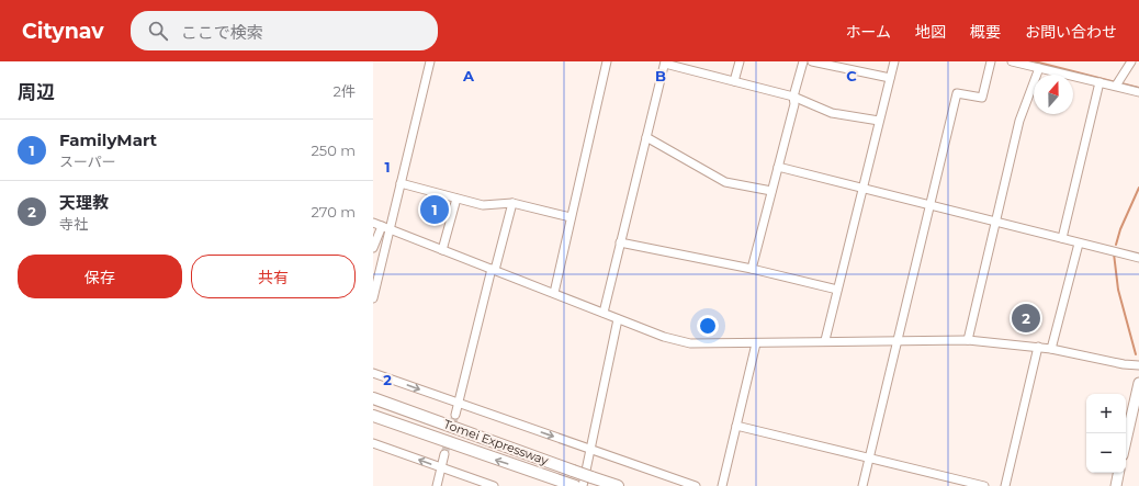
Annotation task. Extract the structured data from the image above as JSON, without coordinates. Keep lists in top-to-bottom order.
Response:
{
  "streets": {
    "highway": ["Tomei Expressway"]
  },
  "north": "top",
  "page": {
    "header": "Citynav",
    "search": "ここで検索",
    "nav": [
      "ホーム",
      "地図",
      "概要",
      "お問い合わせ"
    ],
    "heading": ["周辺", "2件"],
    "list": [
      {
        "mark": "1",
        "name": "FamilyMart",
        "note": "スーパー",
        "value": "250 m"
      },
      {
        "mark": "2",
        "name": "天理教",
        "note": "寺社",
        "value": "270 m"
      }
    ],
    "pins": ["1", "2"],
    "buttons": ["保存", "共有"],
    "map_buttons": ["+", "−"]
  },
  "grid": {
    "columns": ["A", "B", "C"],
    "rows": ["1", "2"]
  }
}
